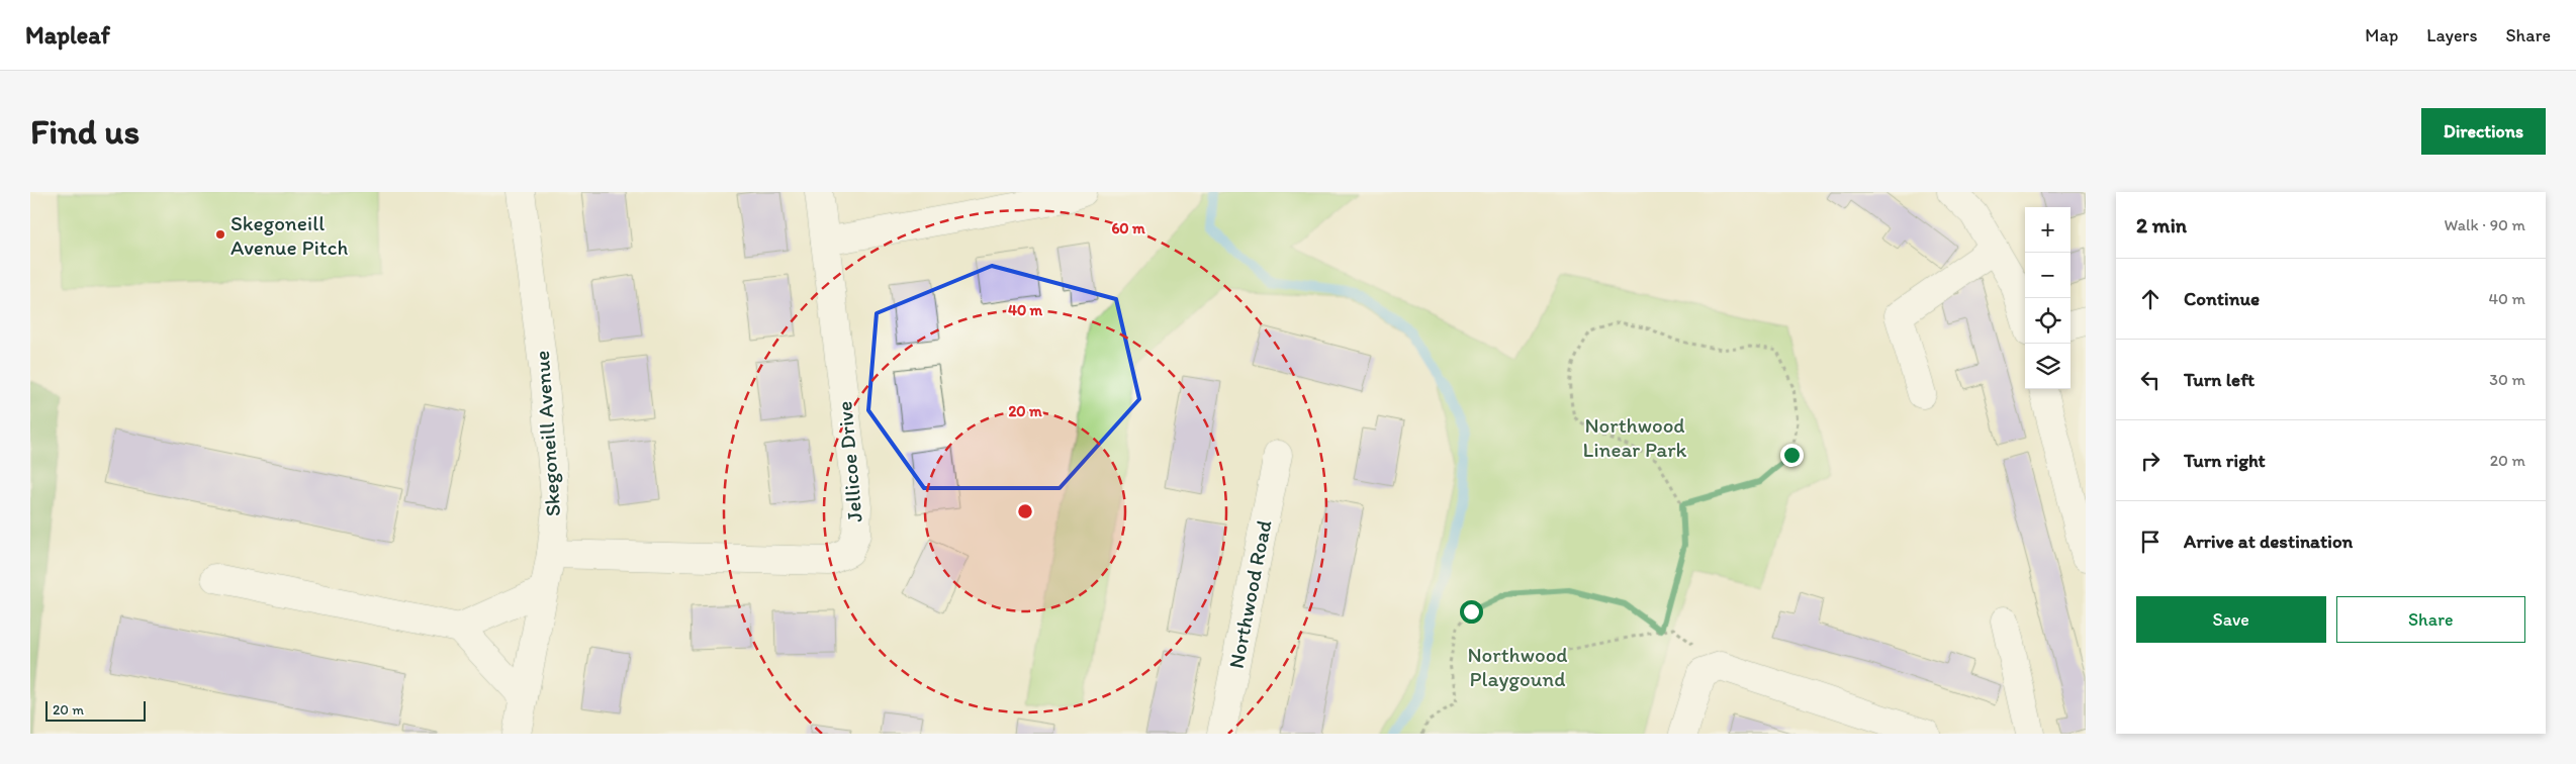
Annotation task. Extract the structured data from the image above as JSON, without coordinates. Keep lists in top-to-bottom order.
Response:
{
  "streets": {
    "street": ["Skegoneill Avenue", "Jellicoe Drive", "Northwood Road"]
  },
  "crossings": [
    ["Skegoneill Avenue", "Jellicoe Drive"]
  ],
  "parks": ["Northwood Linear Park", "Northwood Playgound"],
  "places": ["Skegoneill Avenue Pitch"],
  "scale_bar": "20 m",
  "page": {
    "header": "Mapleaf",
    "nav": ["Map", "Layers", "Share"],
    "buttons": [
      "Directions",
      ["Save", "Share"]
    ],
    "title": "Find us",
    "heading": ["2 min", "Walk · 90 m"],
    "map_buttons": ["+", "−"],
    "list": [
      ["Continue", "40 m"],
      ["Turn left", "30 m"],
      ["Turn right", "20 m"],
      "Arrive at destination"
    ],
    "scale": "20 m"
  },
  "rings": ["60 m", "40 m", "20 m"]
}
